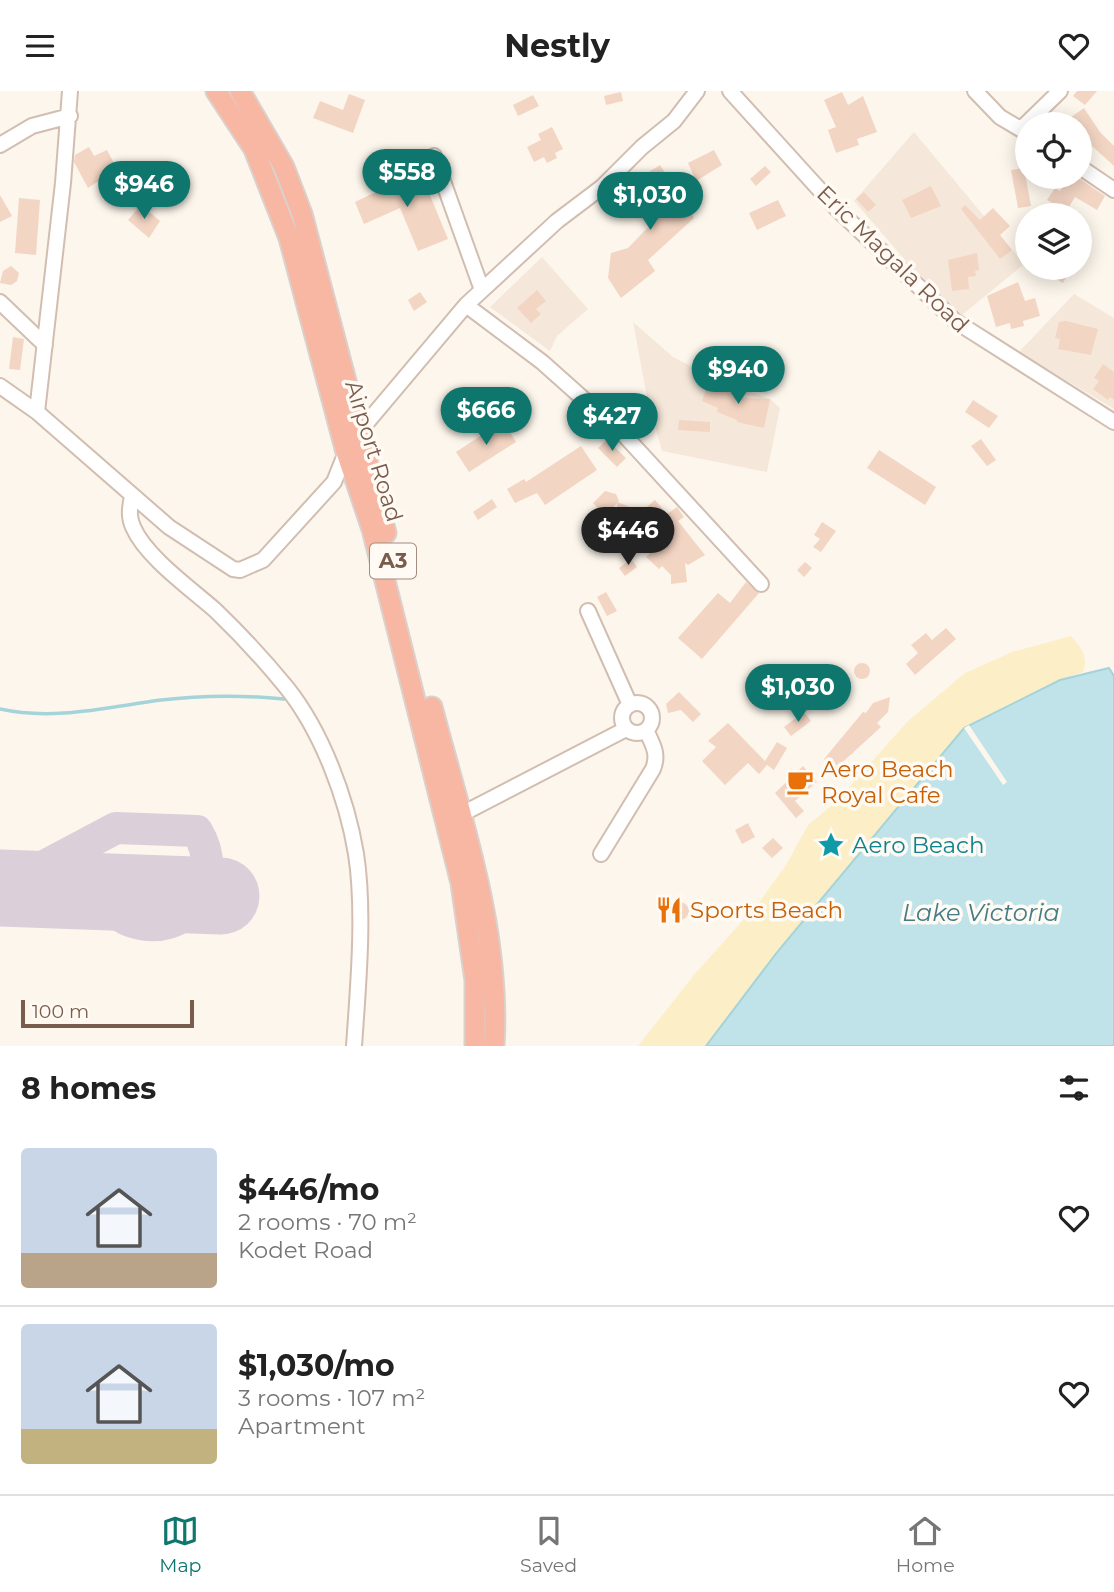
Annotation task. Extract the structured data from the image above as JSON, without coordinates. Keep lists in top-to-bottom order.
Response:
{
  "streets": {
    "highway": ["Airport Road", "A3"],
    "street": ["Eric Magala Road"]
  },
  "water": ["Lake Victoria"],
  "places": {
    "cafe": ["Aero Beach Royal Cafe"],
    "place": ["Aero Beach"],
    "restaurant": ["Sports Beach"]
  },
  "scale_bar": "100 m",
  "page": {
    "header": "Nestly",
    "price": [
      "$558",
      "$946",
      "$1,030",
      "$940",
      "$666",
      "$427",
      "$446",
      "$1,030"
    ],
    "scale": "100 m",
    "heading": "8 homes",
    "list": [
      {
        "name": "$446/mo",
        "note": "2 rooms · 70 m² · Kodet Road"
      },
      {
        "name": "$1,030/mo",
        "note": "3 rooms · 107 m² · Apartment"
      }
    ],
    "tabs": ["Map", "Saved", "Home"]
  }
}
